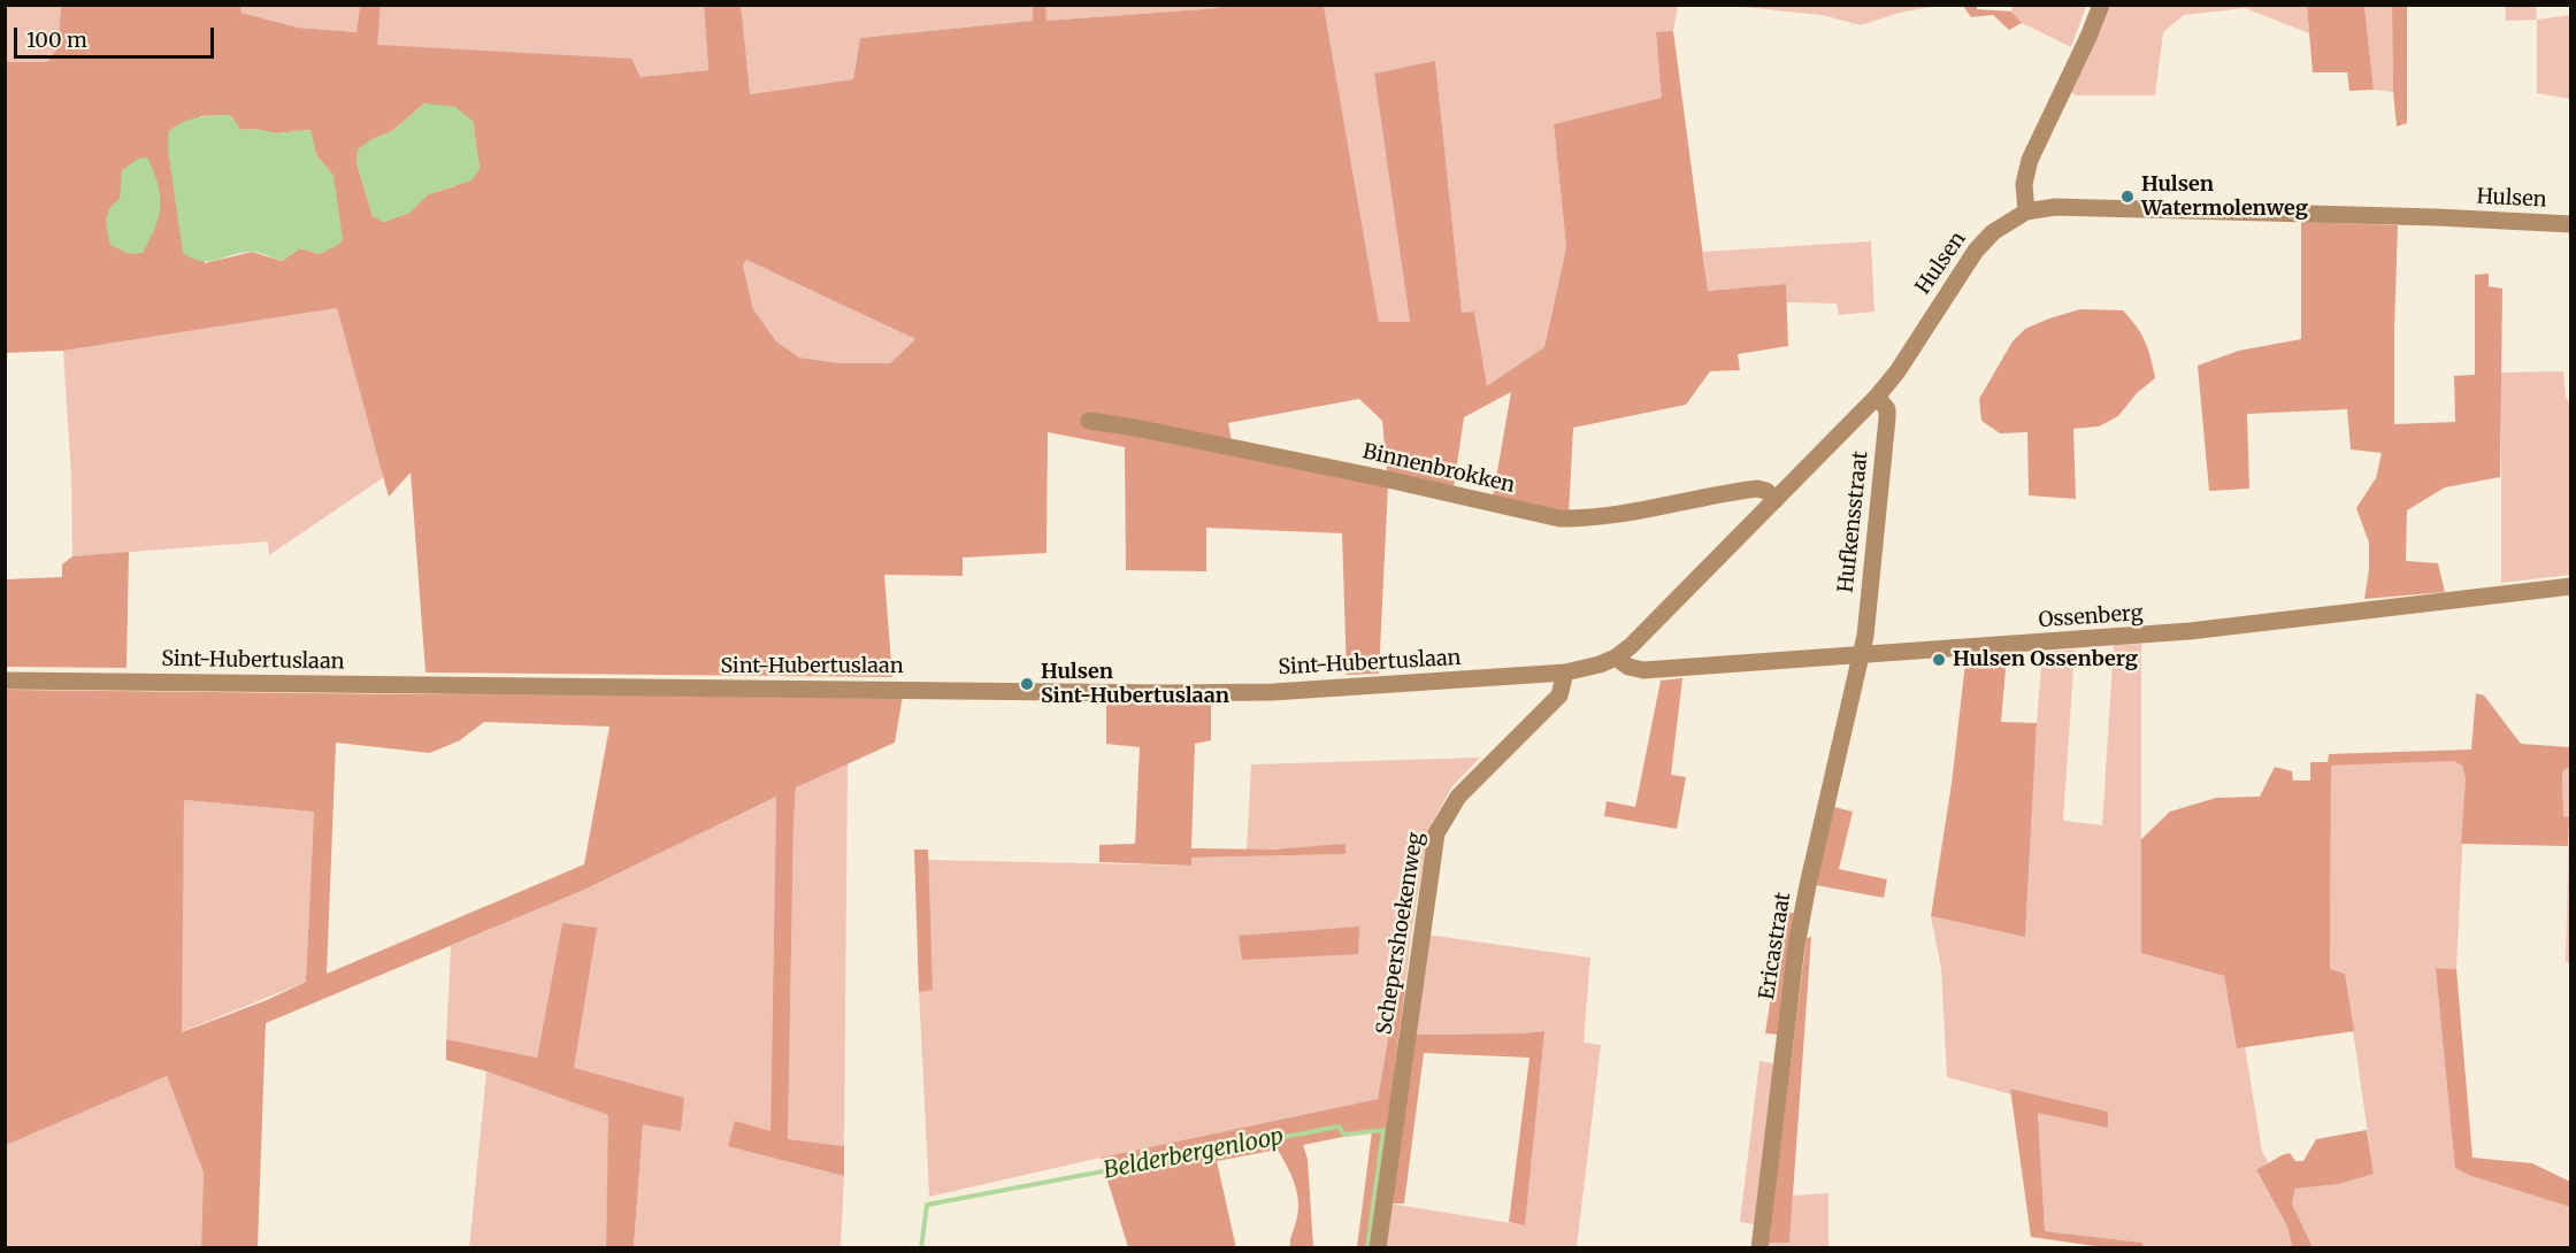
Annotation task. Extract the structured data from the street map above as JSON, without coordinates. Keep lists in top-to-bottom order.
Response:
{
  "streets": {
    "street": [
      "Hulsen",
      "Binnenbrokken",
      "Hufkensstraat",
      "Ossenberg",
      "Sint-Hubertuslaan",
      "Schepershoekenweg",
      "Ericastraat"
    ]
  },
  "crossings": [
    ["Hulsen", "Binnenbrokken"],
    ["Hulsen", "Hufkensstraat"],
    ["Hulsen", "Ossenberg"],
    ["Hulsen", "Sint-Hubertuslaan"],
    ["Hufkensstraat", "Ossenberg"],
    ["Hufkensstraat", "Ericastraat"],
    ["Ossenberg", "Sint-Hubertuslaan"],
    ["Ossenberg", "Ericastraat"],
    ["Sint-Hubertuslaan", "Schepershoekenweg"]
  ],
  "water": ["Belderbergenloop"],
  "places": ["Hulsen Watermolenweg", "Hulsen Ossenberg", "Hulsen Sint-Hubertuslaan"],
  "scale_bar": "100 m"
}
